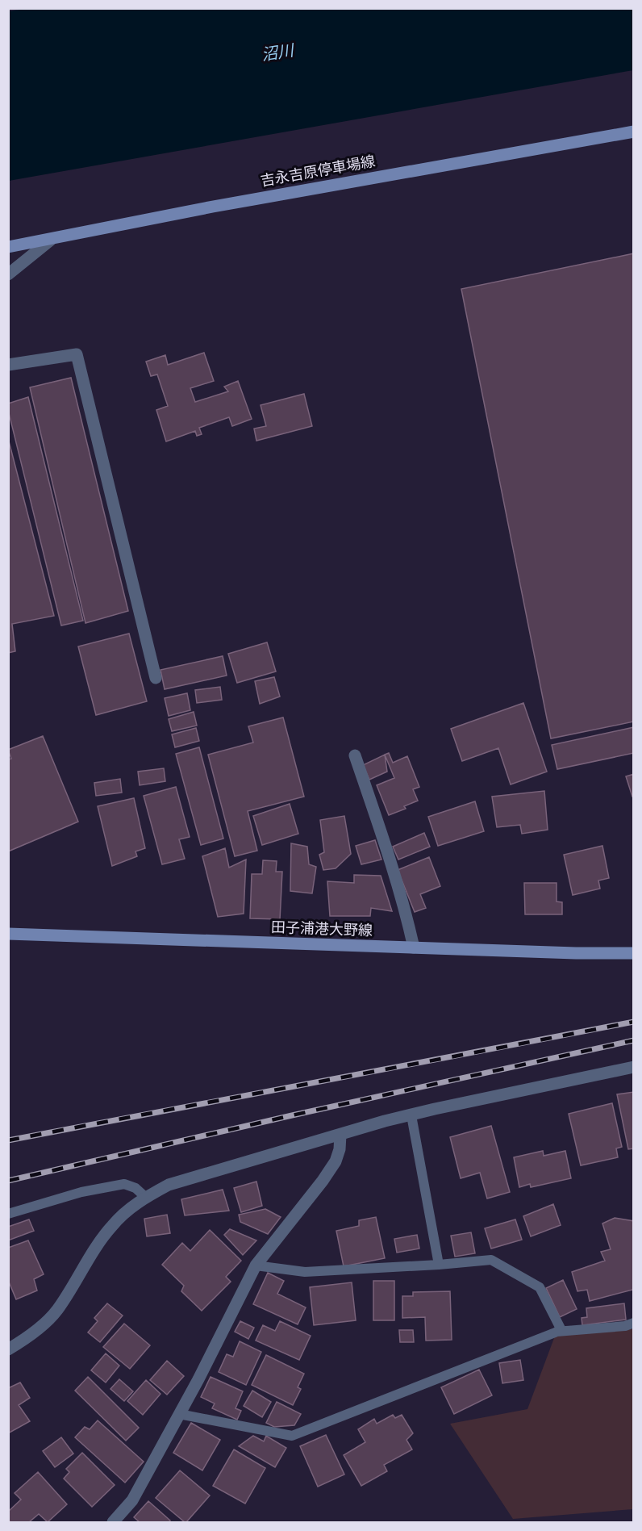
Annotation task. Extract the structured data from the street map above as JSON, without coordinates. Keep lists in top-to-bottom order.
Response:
{
  "streets": {
    "main road": ["吉永吉原停車場線", "田子浦港大野線"]
  },
  "water": ["沼川"]
}
